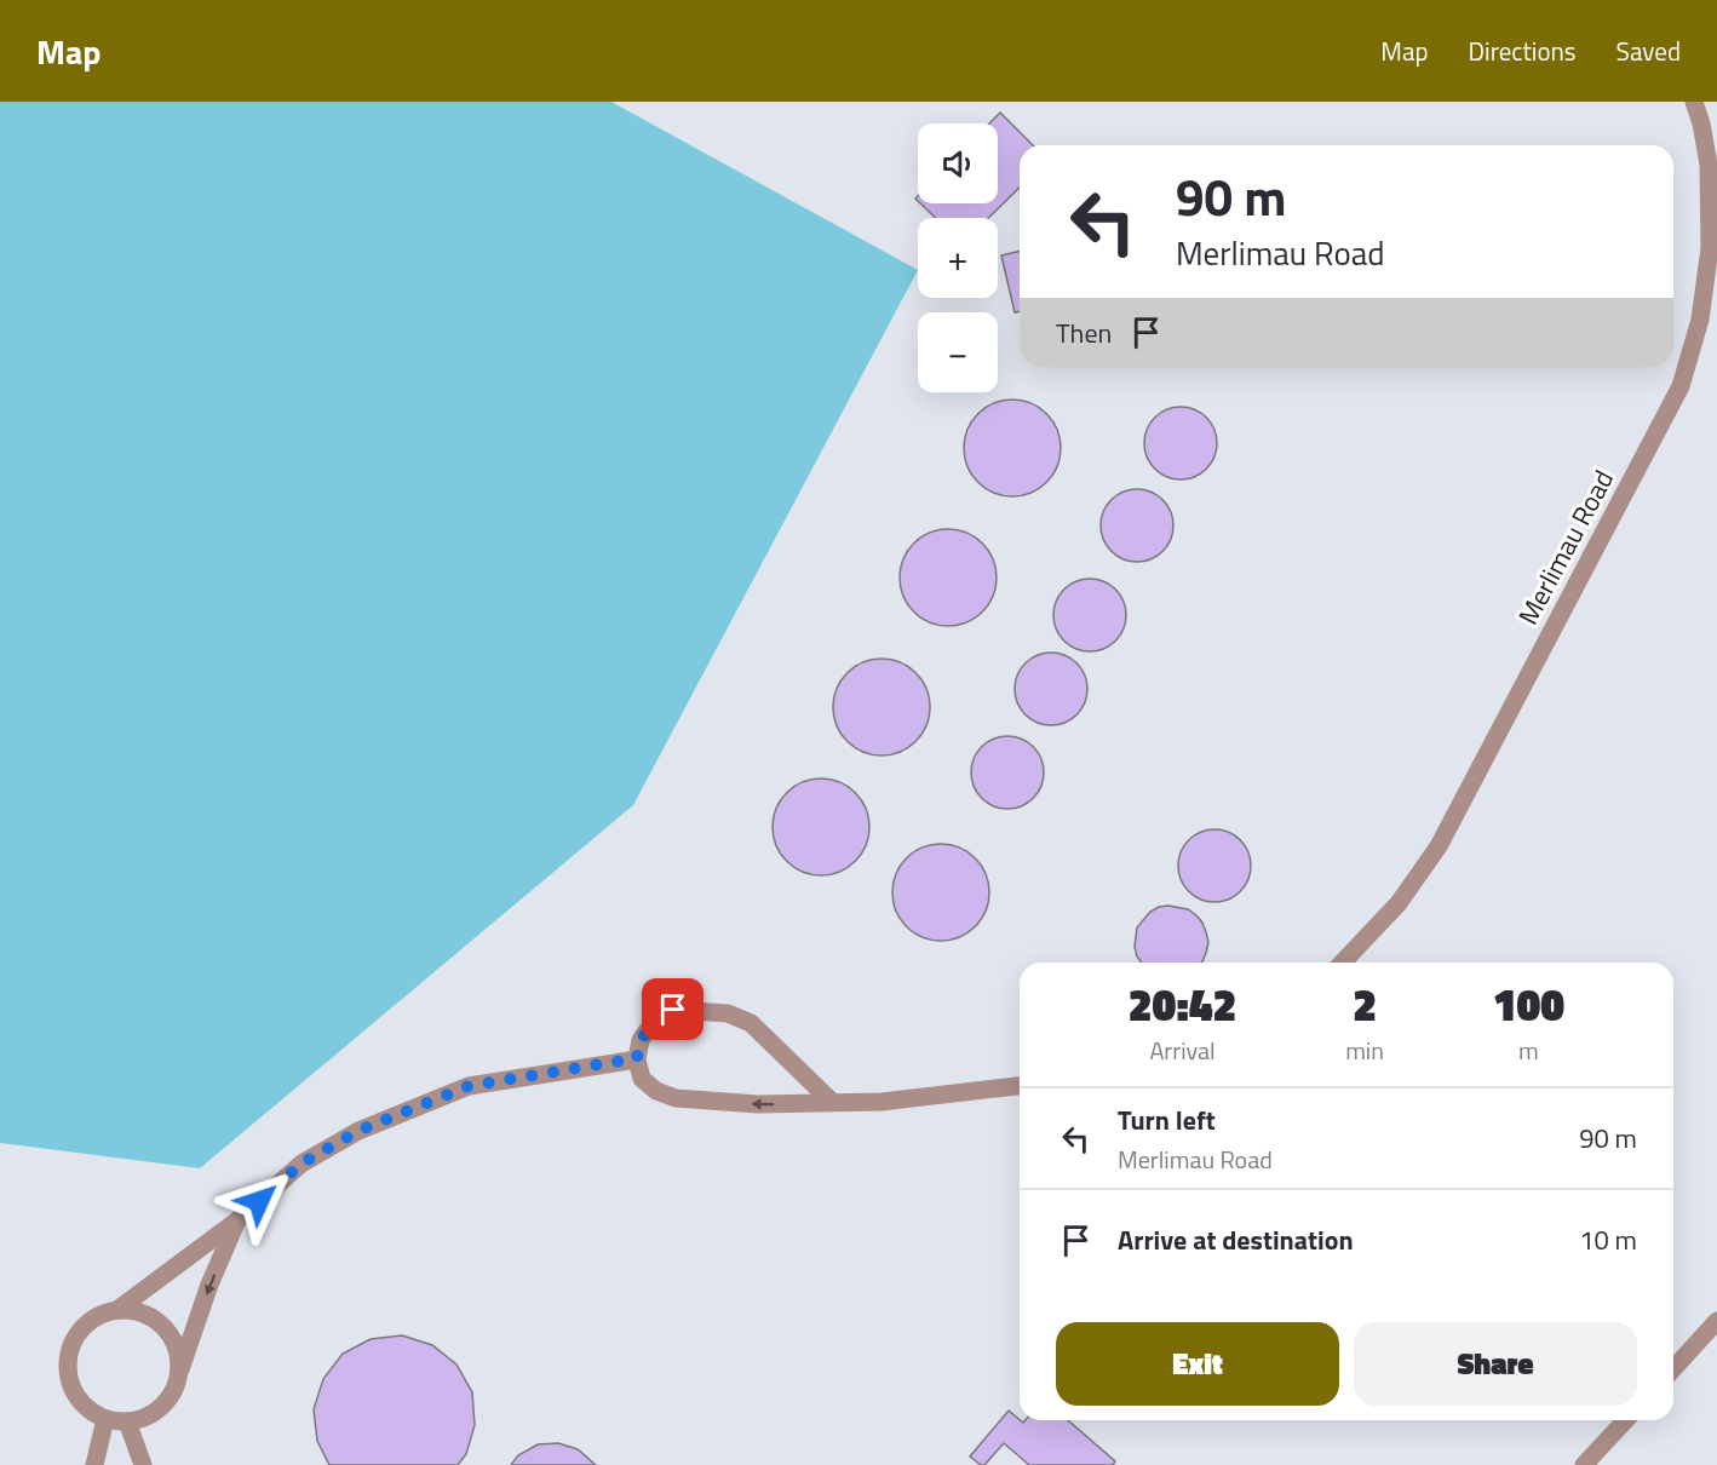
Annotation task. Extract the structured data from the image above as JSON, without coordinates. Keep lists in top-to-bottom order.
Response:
{
  "streets": {
    "street": ["Merlimau Road"]
  },
  "page": {
    "header": "Map",
    "nav": ["Map", "Directions", "Saved"],
    "map_buttons": ["+", "−"],
    "turn": ["90 m", "Merlimau Road"],
    "then": "Then",
    "eta": [
      "20:42",
      "Arrival",
      "2",
      "min",
      "100",
      "m"
    ],
    "list": [
      {
        "name": "Turn left",
        "note": "Merlimau Road",
        "value": "90 m"
      },
      {
        "name": "Arrive at destination",
        "value": "10 m"
      }
    ],
    "buttons": ["Exit", "Share"]
  }
}
